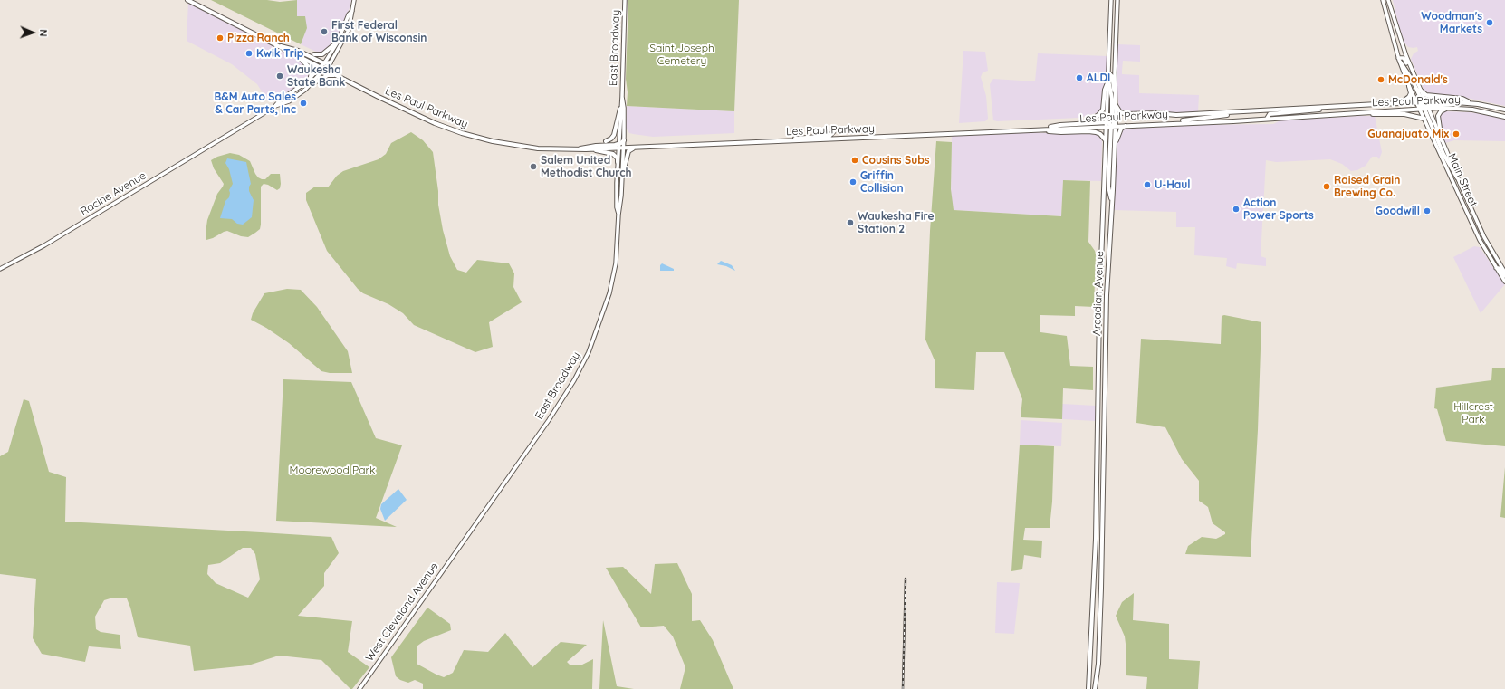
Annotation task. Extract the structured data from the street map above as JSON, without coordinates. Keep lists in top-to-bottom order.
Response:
{
  "streets": {
    "main road": [
      "East Broadway",
      "Les Paul Parkway",
      "Main Street",
      "Racine Avenue",
      "Arcadian Avenue",
      "West Cleveland Avenue"
    ]
  },
  "crossings": [
    ["East Broadway", "Les Paul Parkway"],
    ["East Broadway", "West Cleveland Avenue"],
    ["Les Paul Parkway", "Main Street"],
    ["Les Paul Parkway", "Arcadian Avenue"]
  ],
  "parks": ["Saint Joseph Cemetery", "Hillcrest Park", "Moorewood Park"],
  "places": [
    "Woodman's Markets",
    "First Federal Bank of Wisconsin",
    "Pizza Ranch",
    "Kwik Trip",
    "Waukesha State Bank",
    "ALDI",
    "McDonald's",
    "B&M Auto Sales & Car Parts, Inc",
    "Guanajuato Mix",
    "Cousins Subs",
    "Salem United Methodist Church",
    "Griffin Collision",
    "U-Haul",
    "Raised Grain Brewing Co.",
    "Action Power Sports",
    "Goodwill",
    "Waukesha Fire Station 2"
  ],
  "north": "right"
}
